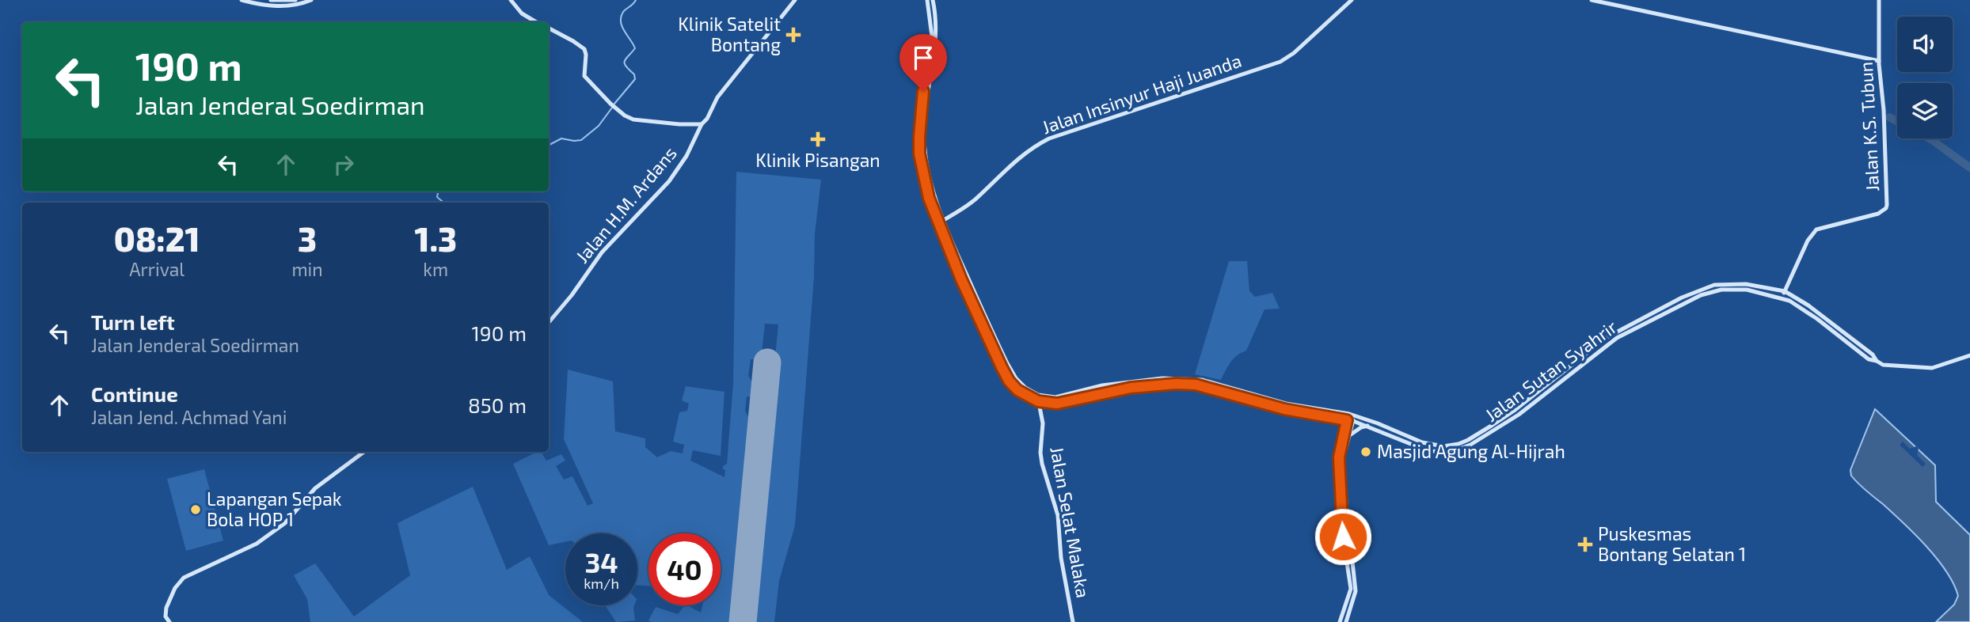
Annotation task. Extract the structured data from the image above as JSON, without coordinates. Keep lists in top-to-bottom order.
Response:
{
  "streets": {
    "street": [
      "Jalan Insinyur Haji Juanda",
      "Jalan K.S. Tubun",
      "Jalan H.M. Ardans",
      "Jalan Sutan Syahrir",
      "Jalan Selat Malaka"
    ]
  },
  "crossings": [
    ["Jalan K.S. Tubun", "Jalan Sutan Syahrir"],
    ["Jalan Sutan Syahrir", "Jalan Selat Malaka"]
  ],
  "places": {
    "health": ["Klinik Satelit Bontang", "Klinik Pisangan", "Puskesmas Bontang Selatan 1"],
    "other": ["Masjid Agung Al-Hijrah", "Lapangan Sepak Bola HOP 1"]
  },
  "page": {
    "turn": ["190 m", "Jalan Jenderal Soedirman"],
    "eta": [
      "08:21",
      "Arrival",
      "3",
      "min",
      "1.3",
      "km"
    ],
    "list": [
      {
        "name": "Turn left",
        "note": "Jalan Jenderal Soedirman",
        "value": "190 m"
      },
      {
        "name": "Continue",
        "note": "Jalan Jend. Achmad Yani",
        "value": "850 m"
      }
    ],
    "speed": "34 km/h",
    "limit": "40"
  }
}
